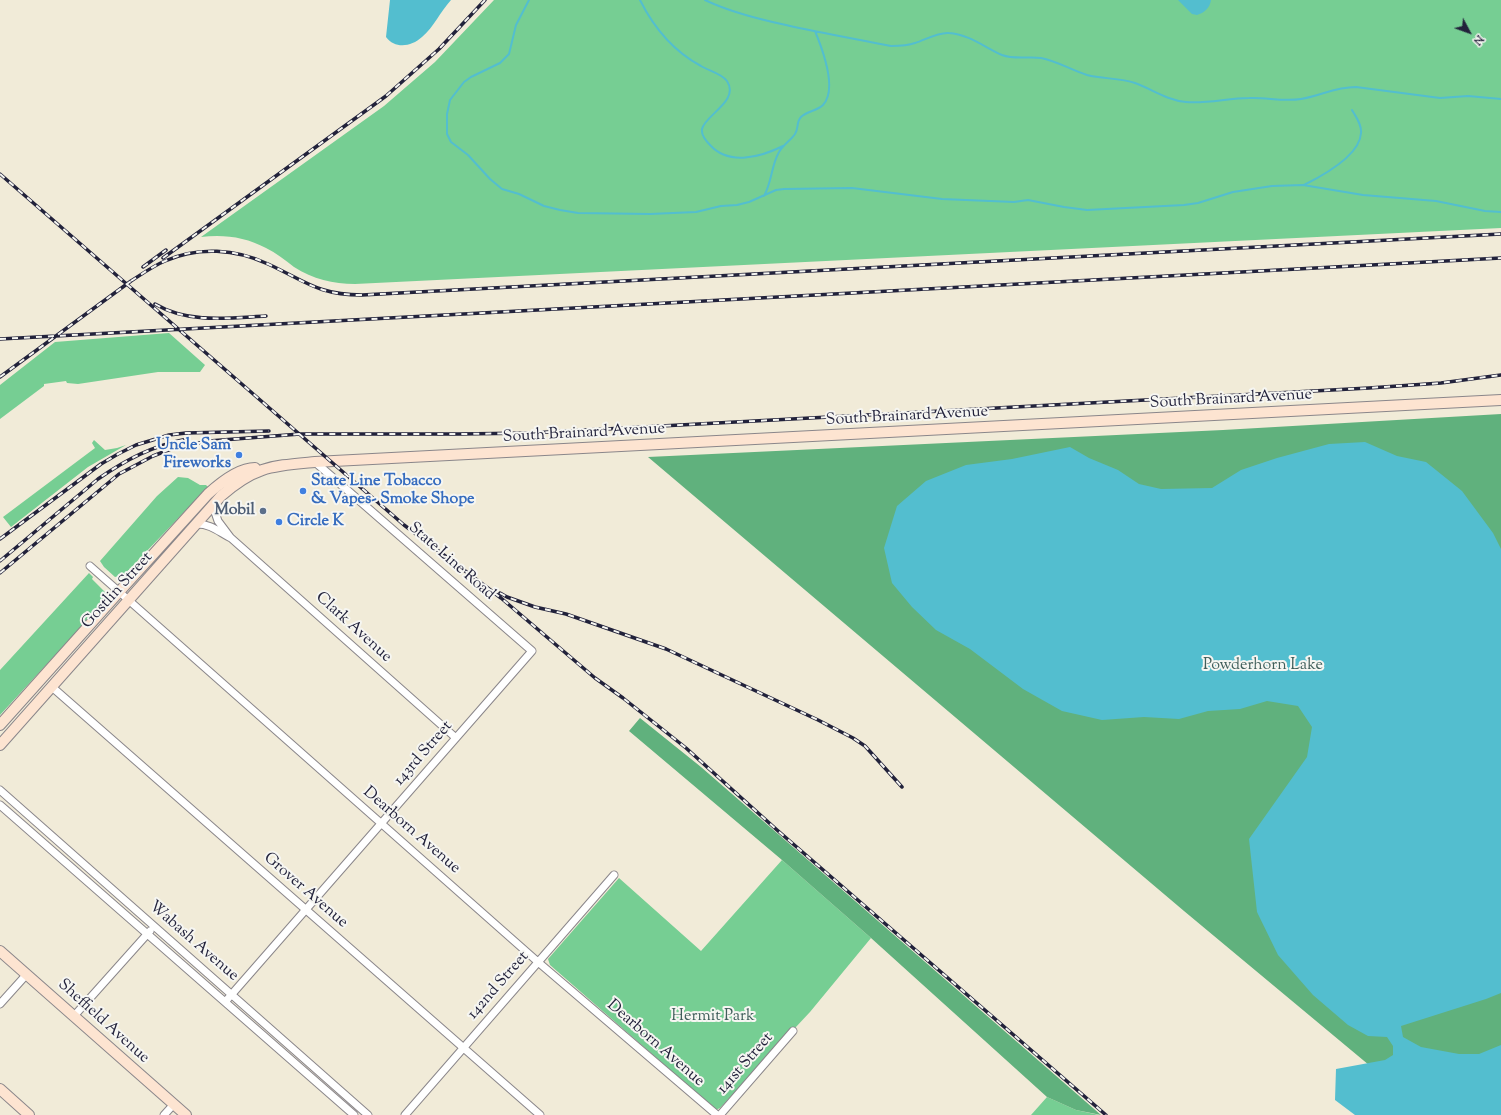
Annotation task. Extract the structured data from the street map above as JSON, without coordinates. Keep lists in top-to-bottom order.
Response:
{
  "streets": {
    "main road": ["South Brainard Avenue", "Gostlin Street", "Sheffield Avenue"],
    "street": [
      "State Line Road",
      "Clark Avenue",
      "143rd Street",
      "Dearborn Avenue",
      "Grover Avenue",
      "Wabash Avenue",
      "142nd Street",
      "141st Street"
    ]
  },
  "crossings": [
    ["South Brainard Avenue", "State Line Road"],
    ["South Brainard Avenue", "Gostlin Street"],
    ["State Line Road", "Gostlin Street"],
    ["State Line Road", "143rd Street"],
    ["Gostlin Street", "Clark Avenue"],
    ["Gostlin Street", "Dearborn Avenue"],
    ["Gostlin Street", "Grover Avenue"],
    ["Clark Avenue", "143rd Street"],
    ["143rd Street", "Dearborn Avenue"],
    ["143rd Street", "Grover Avenue"],
    ["143rd Street", "Wabash Avenue"],
    ["Dearborn Avenue", "142nd Street"],
    ["Grover Avenue", "142nd Street"]
  ],
  "parks": ["Powderhorn Lake", "Hermit Park"],
  "places": [
    "Uncle Sam Fireworks",
    "State Line Tobacco & Vapes- Smoke Shope",
    "Mobil",
    "Circle K"
  ],
  "north": "bottom right"
}
